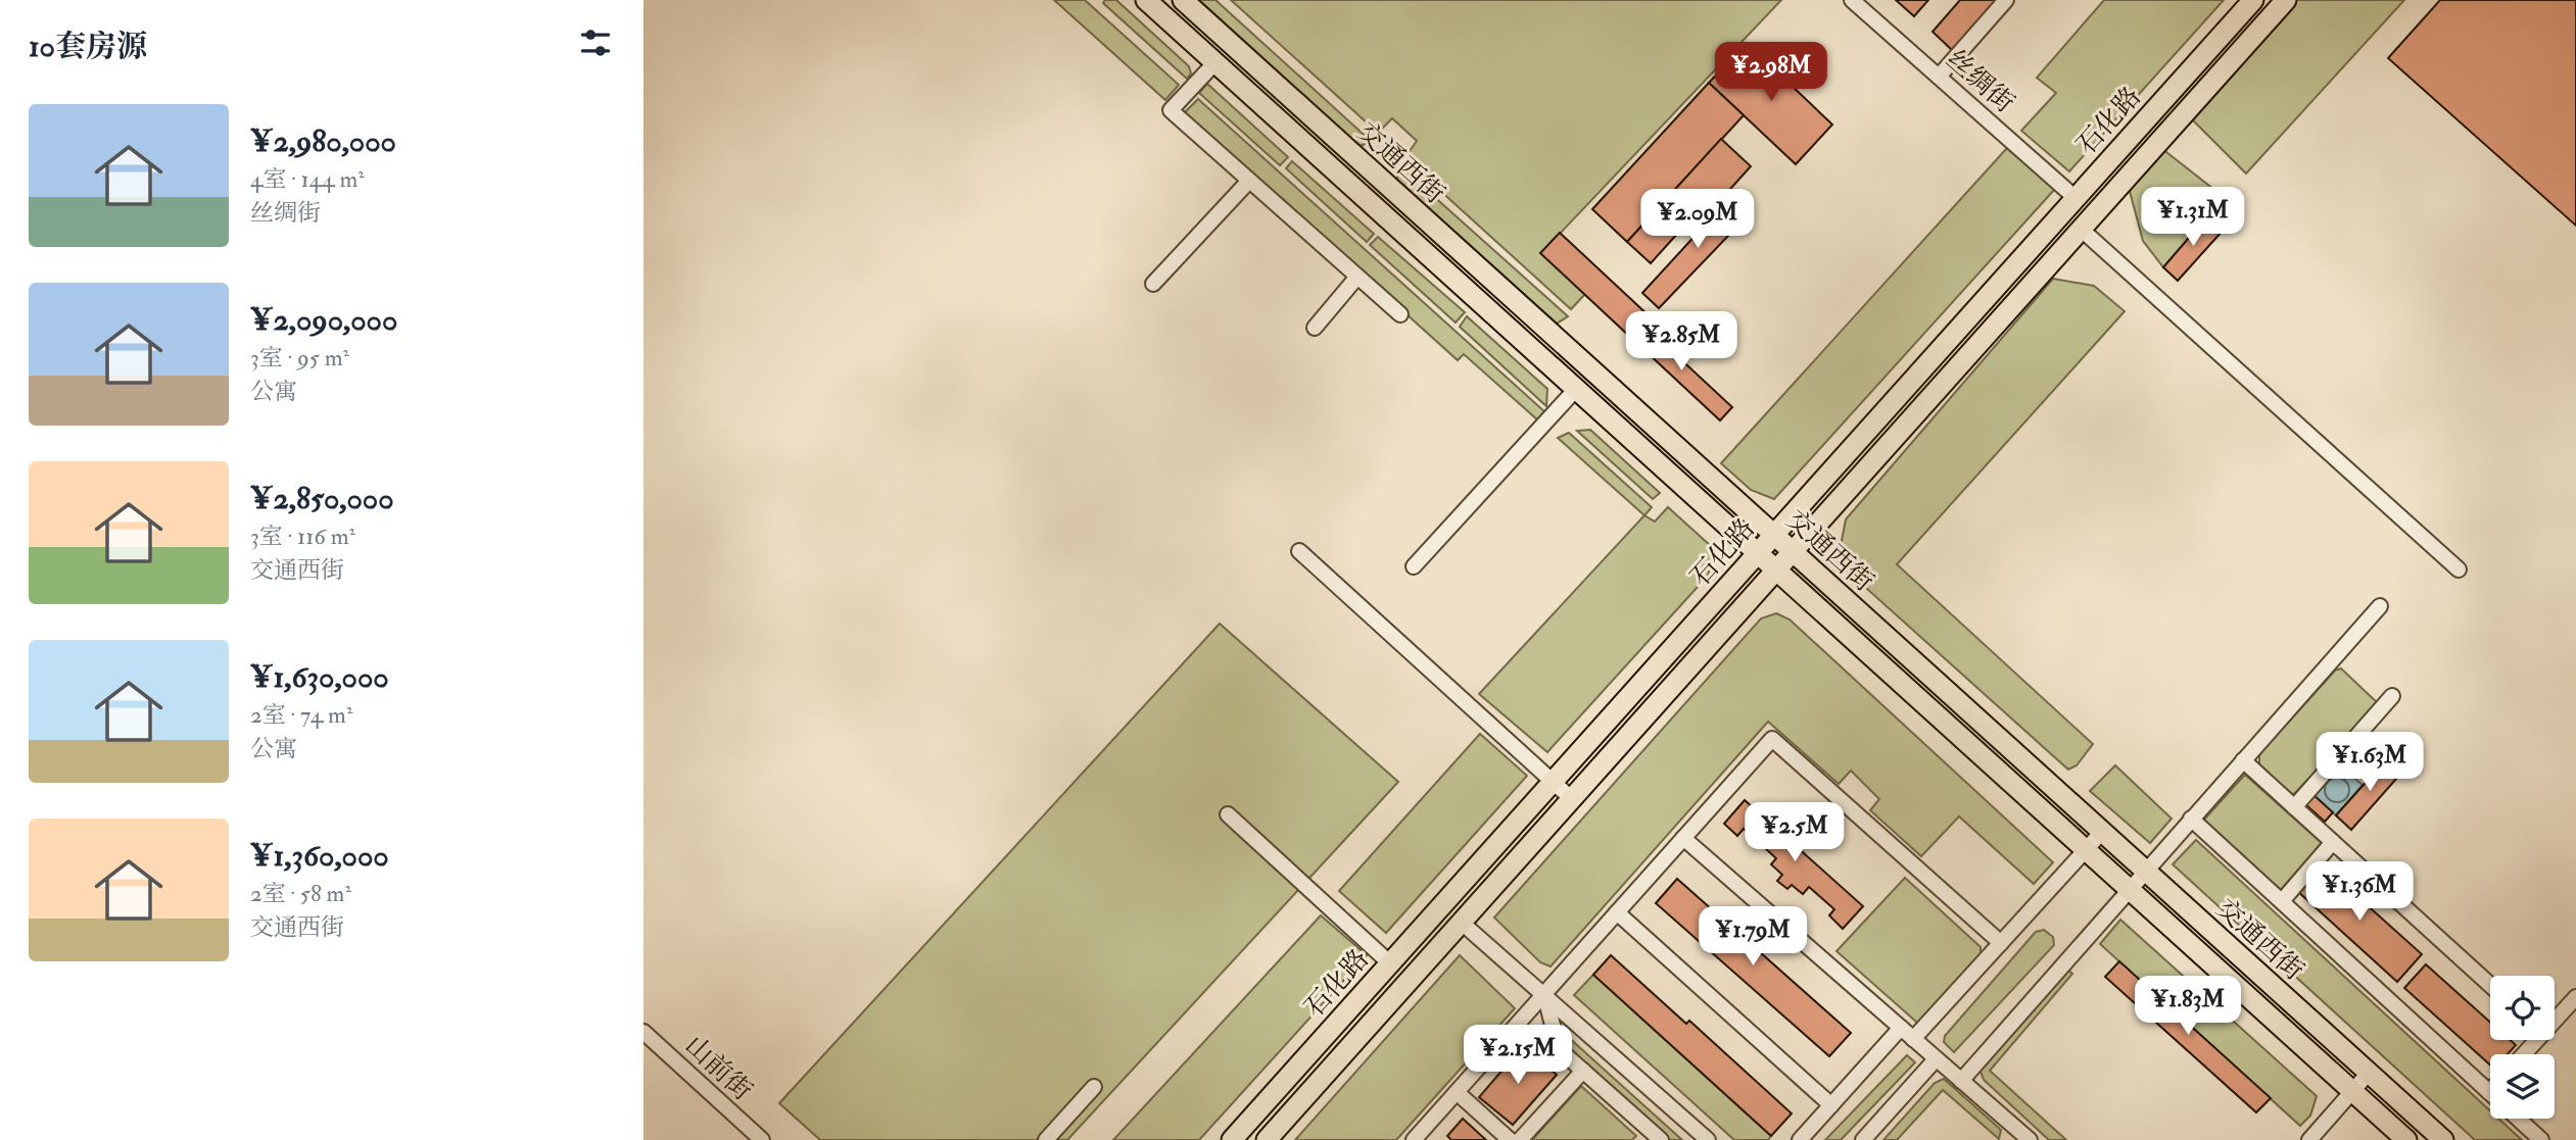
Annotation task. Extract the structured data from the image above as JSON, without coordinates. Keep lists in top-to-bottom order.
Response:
{
  "streets": {
    "main road": ["石化路", "交通西街"],
    "street": ["丝绸街", "山前街"]
  },
  "crossings": [
    ["丝绸街", "石化路"],
    ["石化路", "交通西街"]
  ],
  "page": {
    "heading": "10套房源",
    "price": [
      "¥2.98M",
      "¥1.31M",
      "¥2.09M",
      "¥2.85M",
      "¥1.63M",
      "¥2.5M",
      "¥1.36M",
      "¥1.79M",
      "¥1.83M",
      "¥2.15M"
    ],
    "list": [
      {
        "name": "¥2,980,000",
        "note": "4室 · 144 m² · 丝绸街"
      },
      {
        "name": "¥2,090,000",
        "note": "3室 · 95 m² · 公寓"
      },
      {
        "name": "¥2,850,000",
        "note": "3室 · 116 m² · 交通西街"
      },
      {
        "name": "¥1,630,000",
        "note": "2室 · 74 m² · 公寓"
      },
      {
        "name": "¥1,360,000",
        "note": "2室 · 58 m² · 交通西街"
      }
    ]
  }
}
